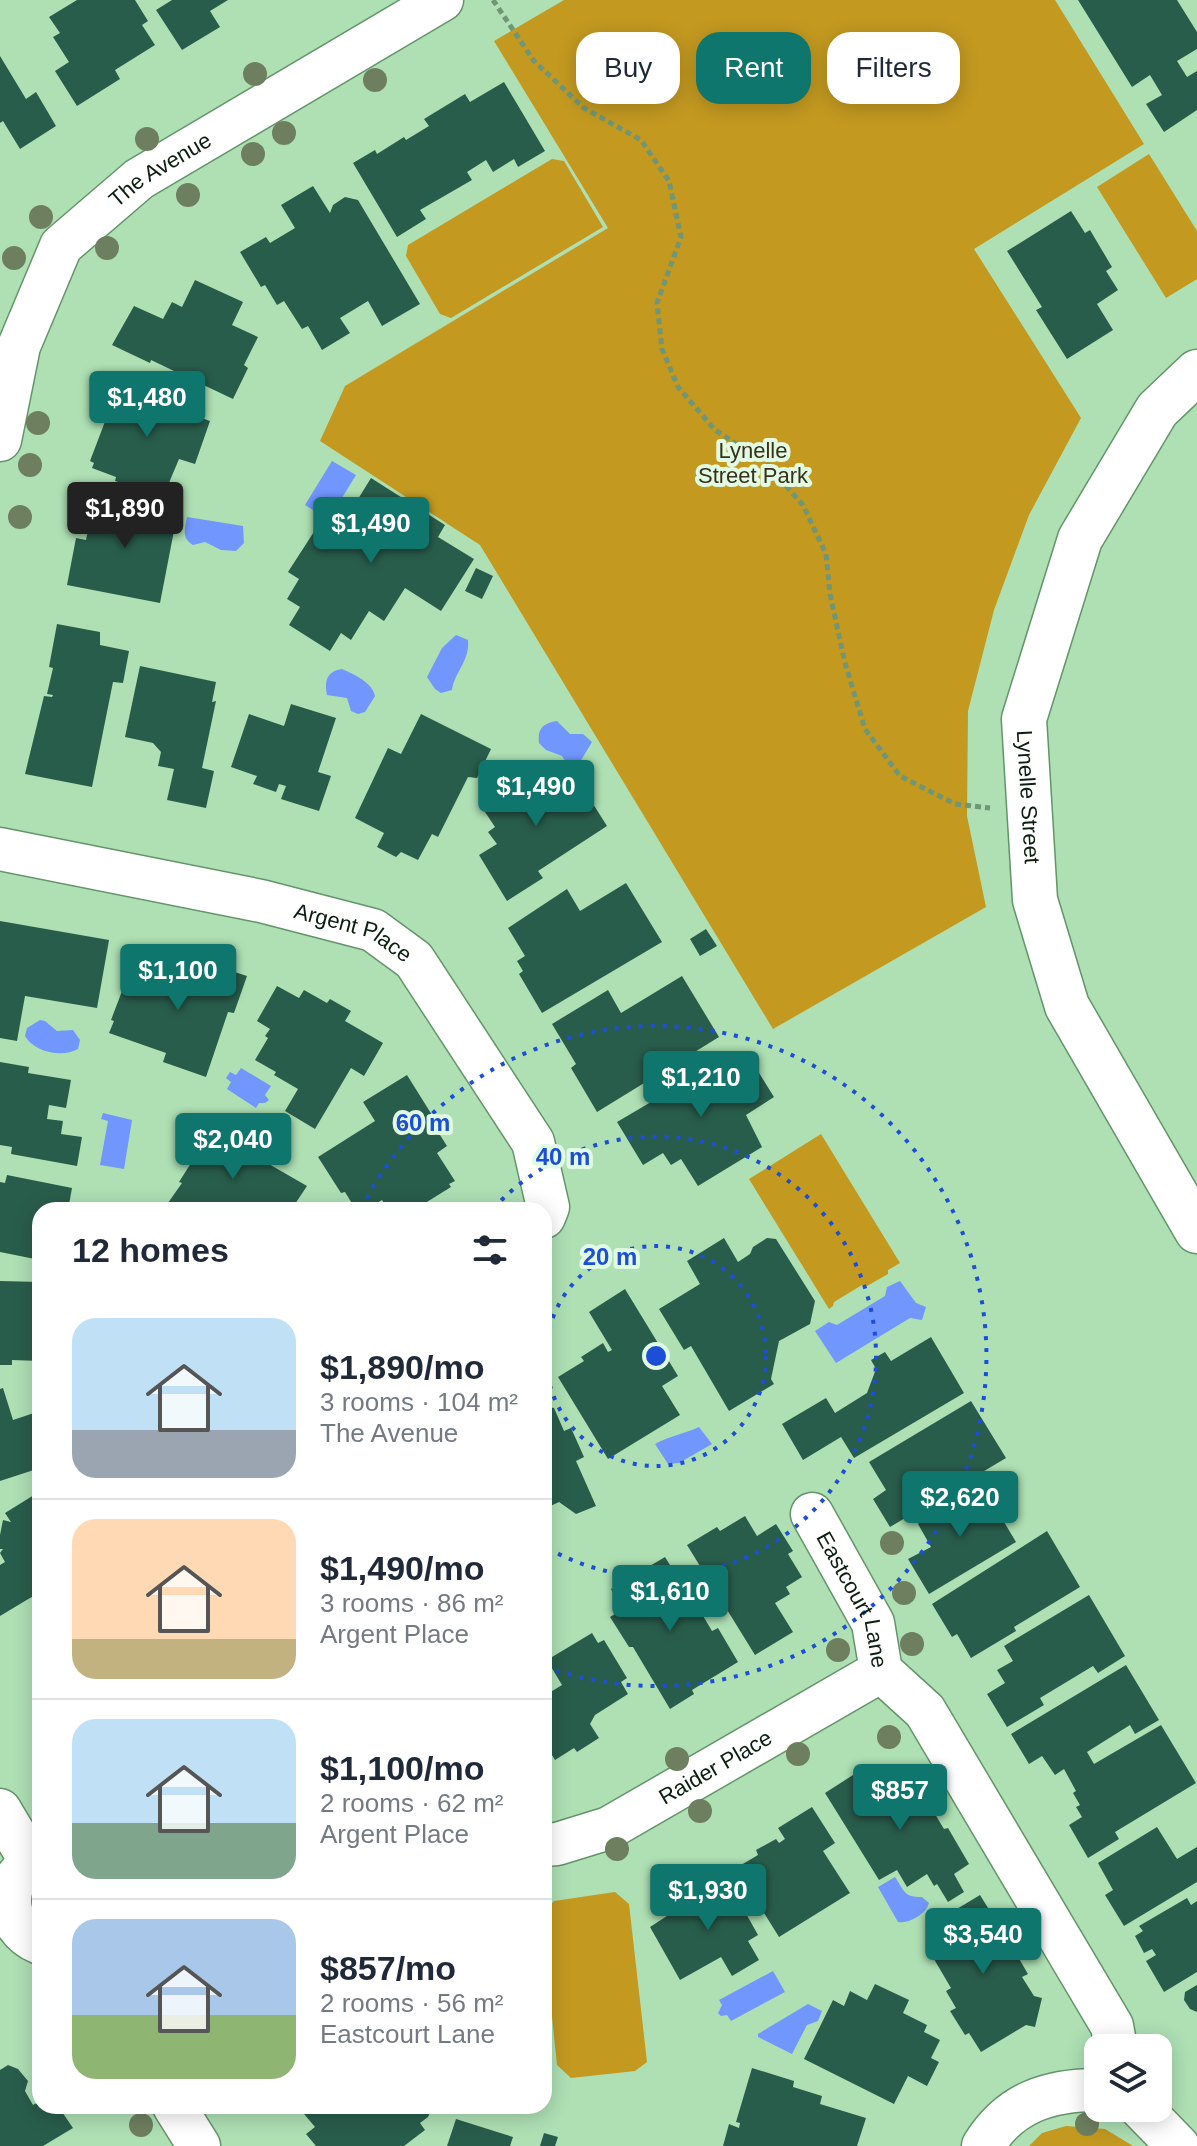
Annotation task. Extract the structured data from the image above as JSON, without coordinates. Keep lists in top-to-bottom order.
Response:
{
  "streets": {
    "street": [
      "The Avenue",
      "Lynelle Street",
      "Argent Place",
      "Eastcourt Lane",
      "Raider Place"
    ]
  },
  "crossings": [
    ["Eastcourt Lane", "Raider Place"]
  ],
  "parks": ["Lynelle Street Park"],
  "page": {
    "chip": ["Buy", "Rent", "Filters"],
    "price": [
      "$1,480",
      "$1,890",
      "$1,490",
      "$1,490",
      "$1,100",
      "$1,210",
      "$2,040",
      "$2,620",
      "$1,610",
      "$857",
      "$1,930",
      "$3,540"
    ],
    "heading": "12 homes",
    "list": [
      {
        "name": "$1,890/mo",
        "note": "3 rooms · 104 m² · The Avenue"
      },
      {
        "name": "$1,490/mo",
        "note": "3 rooms · 86 m² · Argent Place"
      },
      {
        "name": "$1,100/mo",
        "note": "2 rooms · 62 m² · Argent Place"
      },
      {
        "name": "$857/mo",
        "note": "2 rooms · 56 m² · Eastcourt Lane"
      }
    ]
  },
  "rings": ["60 m", "40 m", "20 m"]
}
